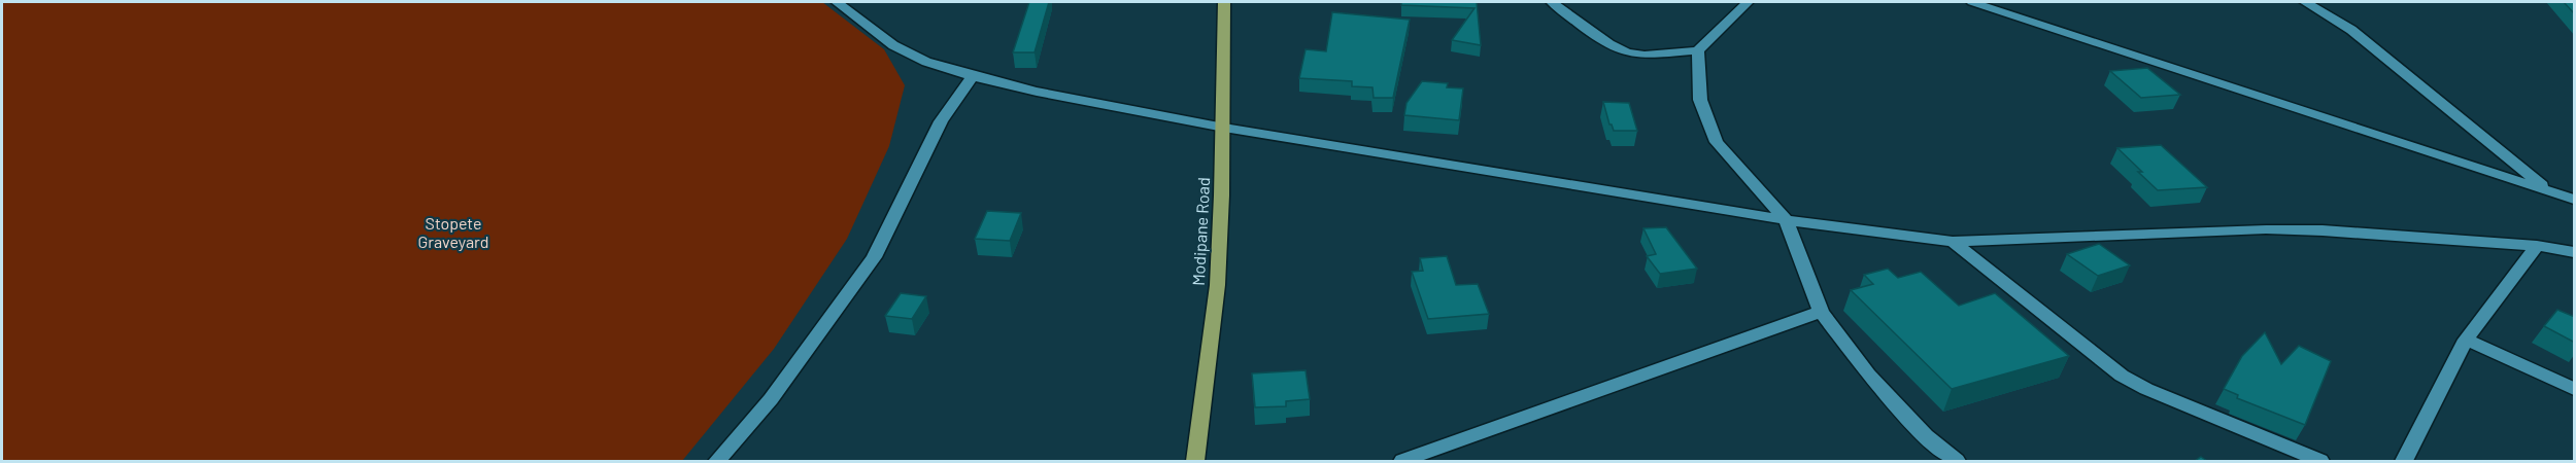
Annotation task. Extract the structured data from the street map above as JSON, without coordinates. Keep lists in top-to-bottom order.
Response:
{
  "streets": {
    "main road": ["Modipane Road"]
  },
  "parks": ["Stopete Graveyard"]
}
